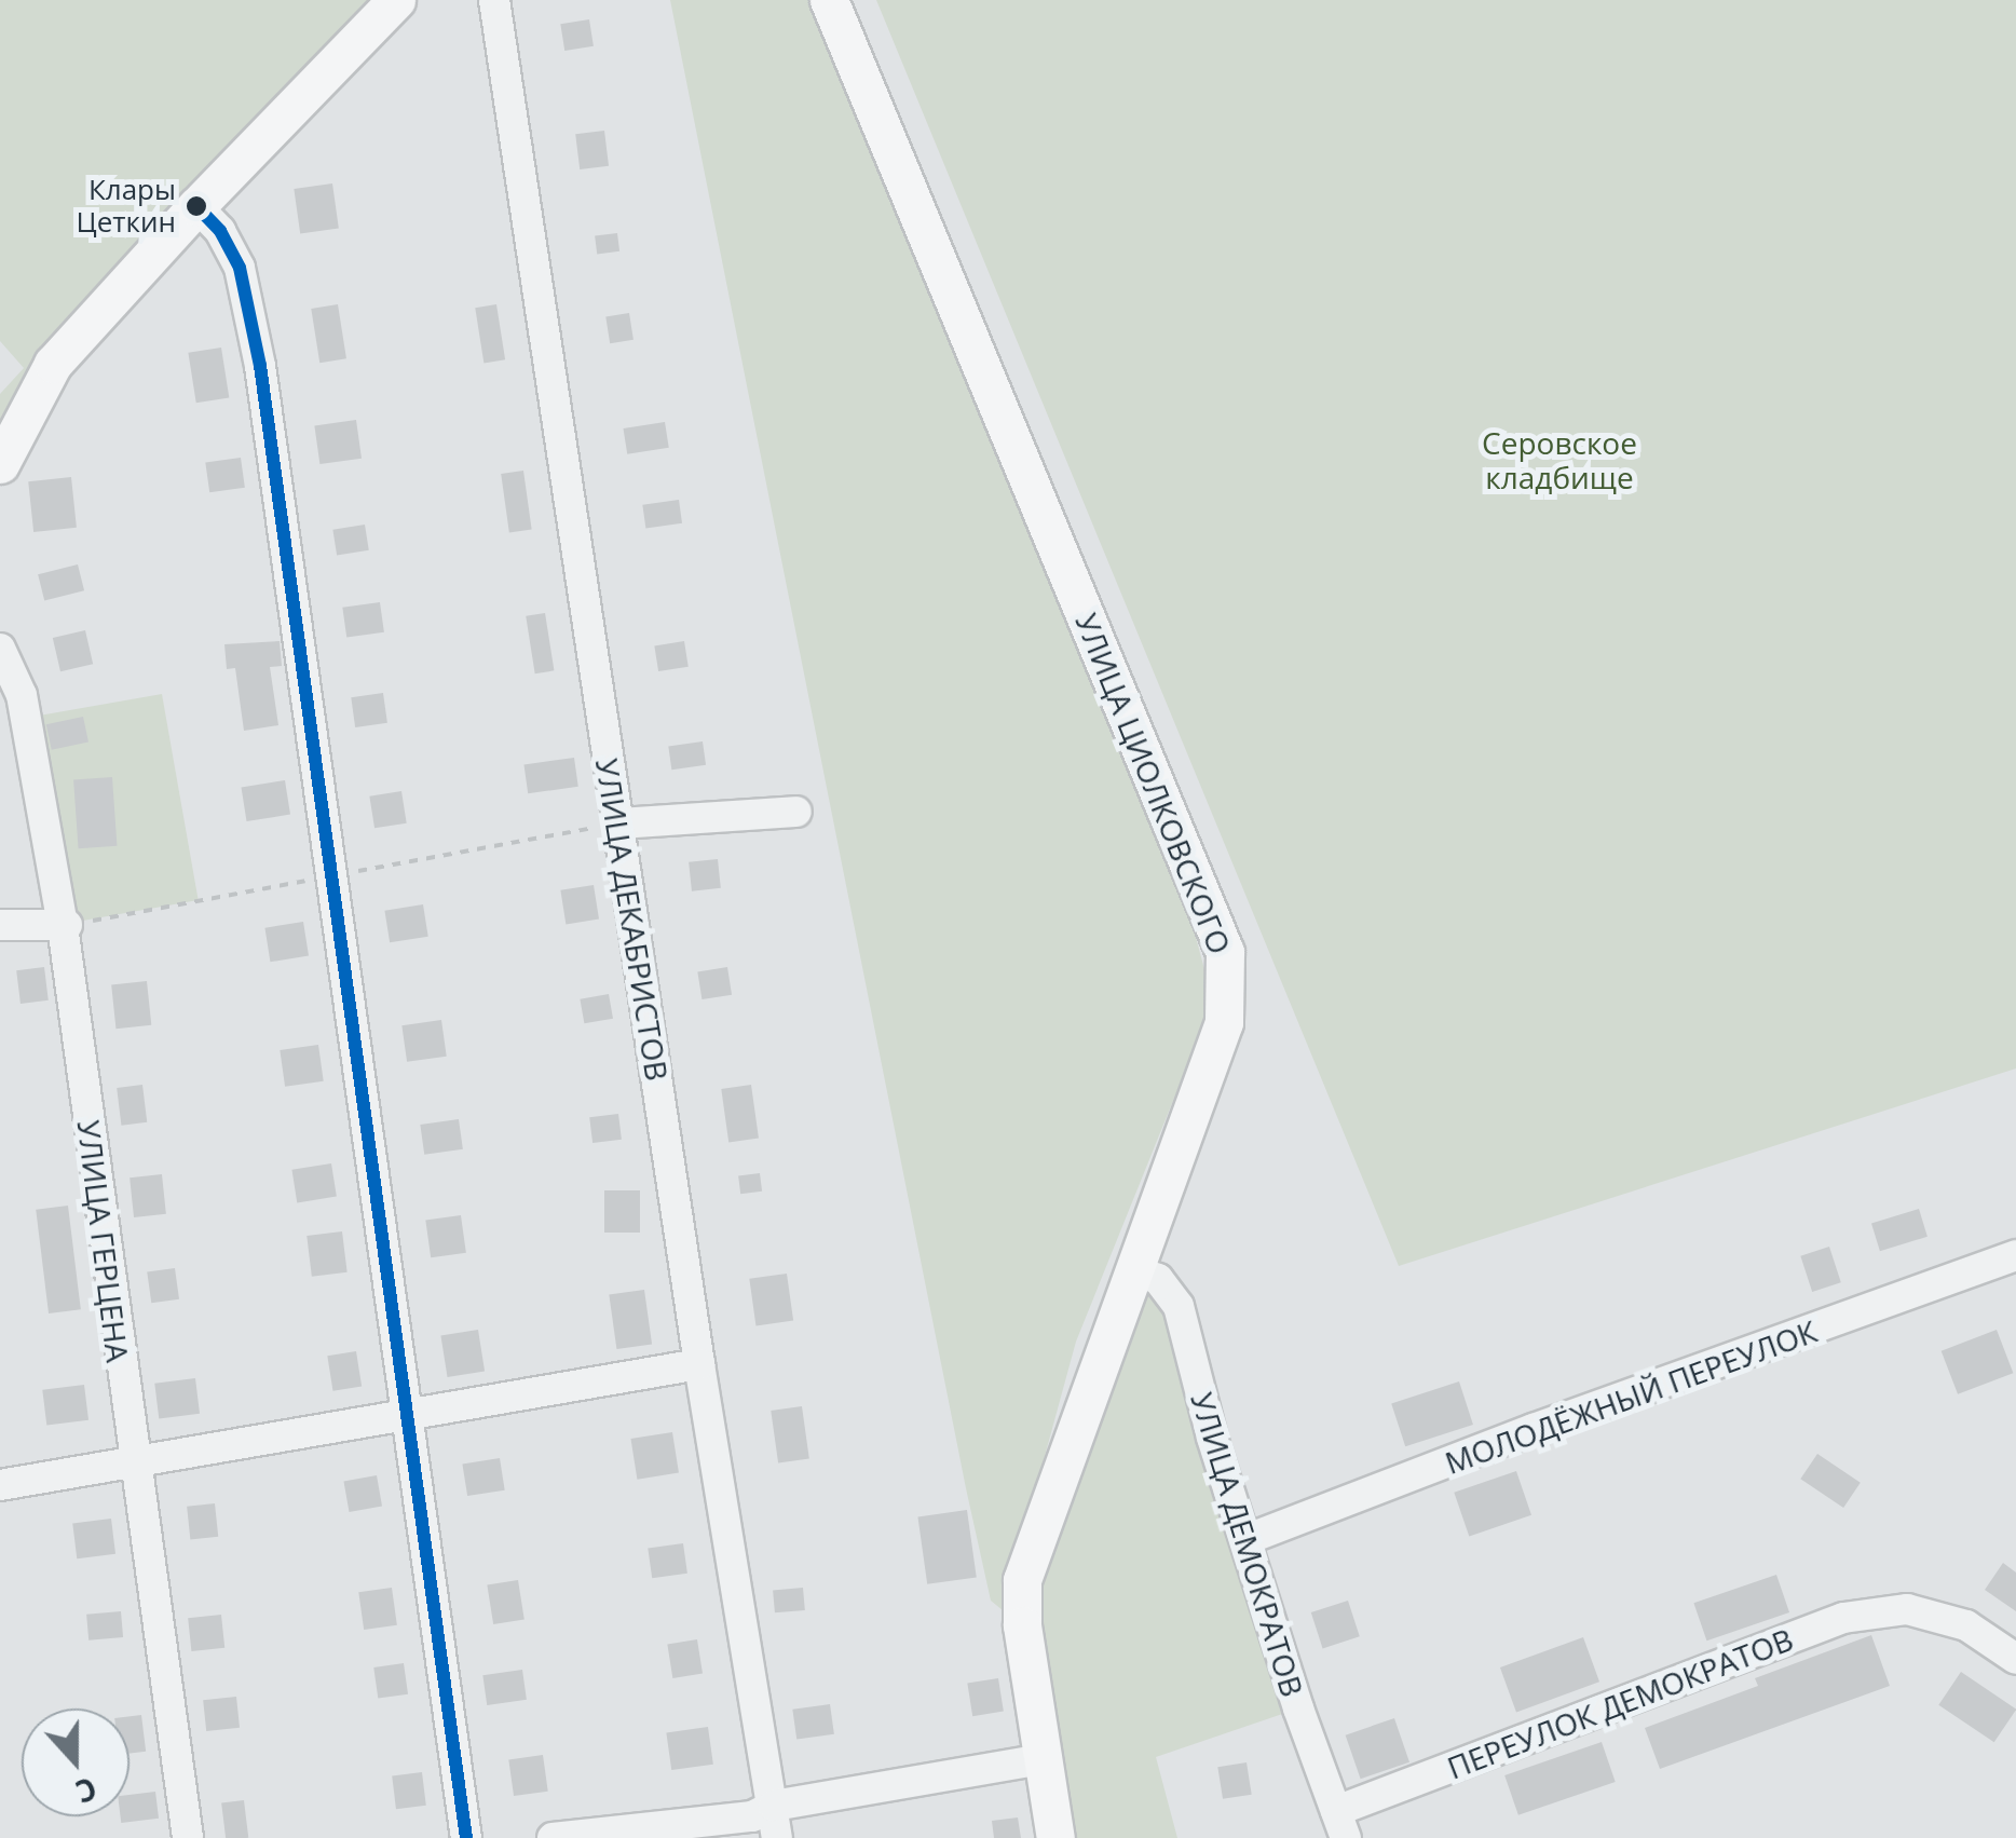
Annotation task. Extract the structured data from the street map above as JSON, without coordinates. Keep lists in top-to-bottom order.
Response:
{
  "streets": {
    "main road": ["УЛИЦА ЦИОЛКОВСКОГО"],
    "street": [
      "УЛИЦА ДЕКАБРИСТОВ",
      "УЛИЦА ГЕРЦЕНА",
      "МОЛОДЁЖНЫЙ ПЕРЕУЛОК",
      "УЛИЦА ДЕМОКРАТОВ",
      "ПЕРЕУЛОК ДЕМОКРАТОВ"
    ]
  },
  "crossings": [
    ["УЛИЦА ЦИОЛКОВСКОГО", "УЛИЦА ДЕМОКРАТОВ"],
    ["МОЛОДЁЖНЫЙ ПЕРЕУЛОК", "УЛИЦА ДЕМОКРАТОВ"],
    ["УЛИЦА ДЕМОКРАТОВ", "ПЕРЕУЛОК ДЕМОКРАТОВ"]
  ],
  "parks": ["Серовское кладбище"],
  "places": ["Клары Цеткин"],
  "north": "bottom"
}
